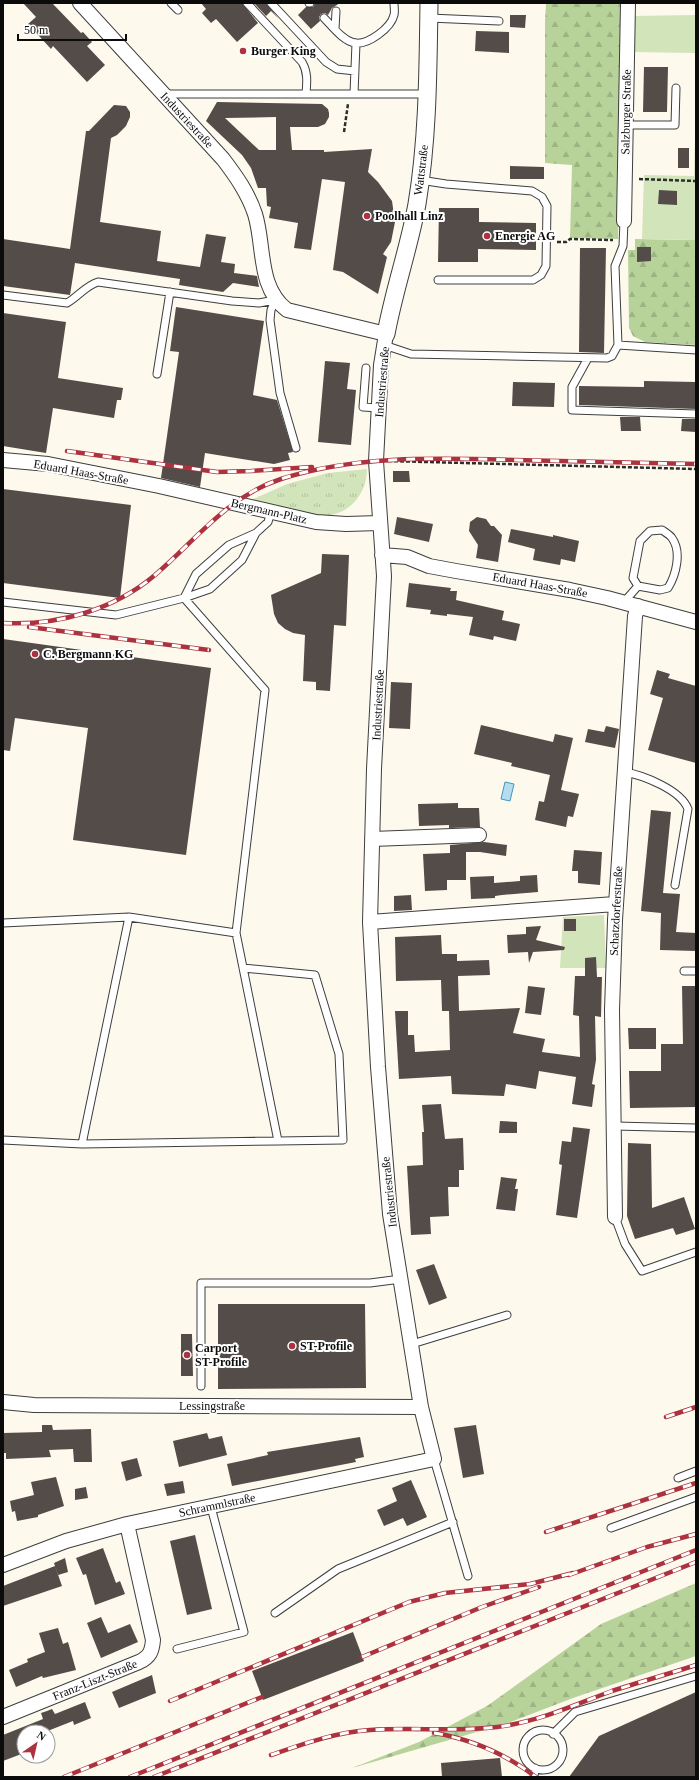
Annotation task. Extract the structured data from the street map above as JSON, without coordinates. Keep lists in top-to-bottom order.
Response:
{
  "streets": {
    "street": [
      "Salzburger Straße",
      "Industriestraße",
      "Wattstraße",
      "Eduard Haas-Straße",
      "Bergmann-Platz",
      "Schatzdorferstraße",
      "Lessingstraße",
      "Schrammlstraße",
      "Franz-Liszt-Straße"
    ]
  },
  "crossings": [
    ["Industriestraße", "Wattstraße"],
    ["Industriestraße", "Eduard Haas-Straße"],
    ["Industriestraße", "Bergmann-Platz"],
    ["Industriestraße", "Lessingstraße"],
    ["Industriestraße", "Schrammlstraße"],
    ["Eduard Haas-Straße", "Bergmann-Platz"],
    ["Eduard Haas-Straße", "Schatzdorferstraße"],
    ["Schrammlstraße", "Franz-Liszt-Straße"]
  ],
  "places": [
    "Burger King",
    "Poolhall Linz",
    "Energie AG",
    "C. Bergmann KG",
    "ST-Profile",
    "Carport ST-Profile"
  ],
  "scale_bar": "50 m",
  "north": "top right"
}
